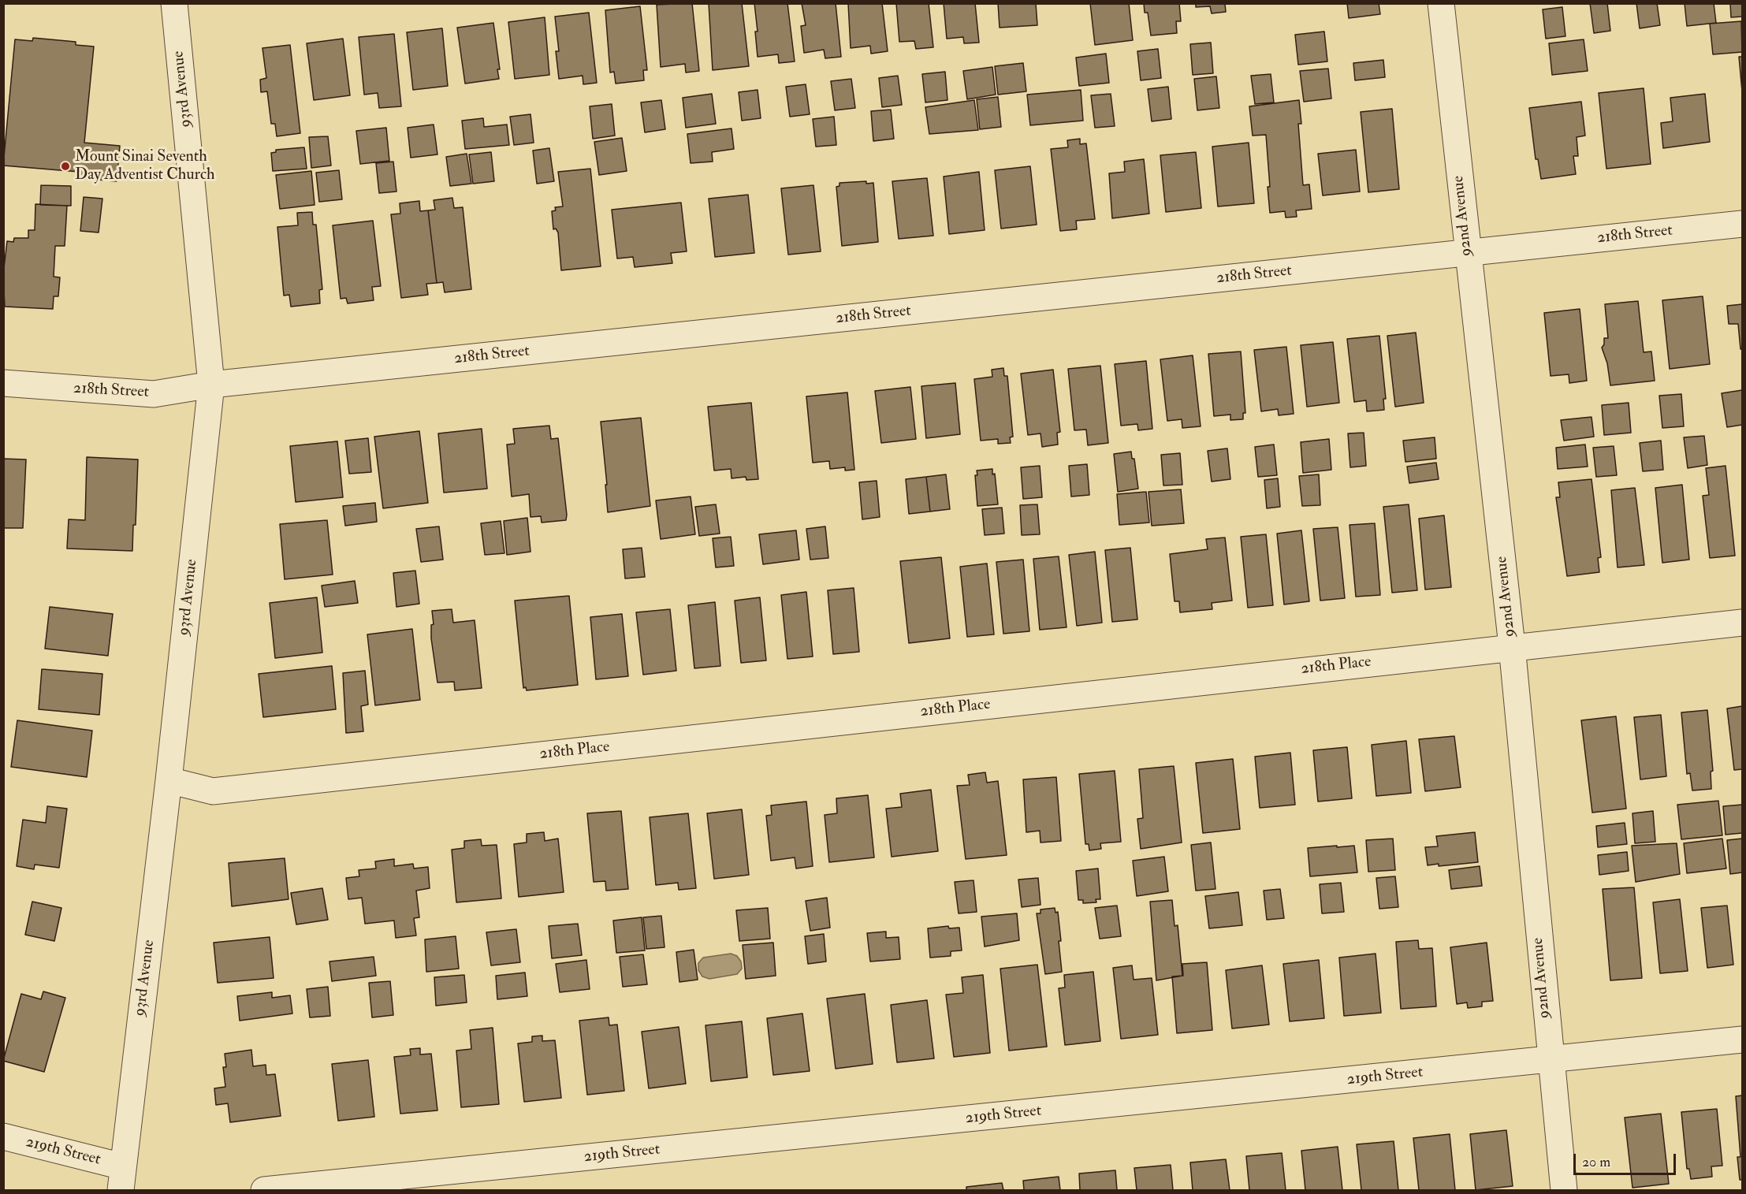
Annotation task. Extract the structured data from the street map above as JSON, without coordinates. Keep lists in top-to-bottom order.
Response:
{
  "streets": {
    "street": [
      "93rd Avenue",
      "92nd Avenue",
      "218th Street",
      "218th Place",
      "219th Street"
    ]
  },
  "crossings": [
    ["93rd Avenue", "218th Street"],
    ["93rd Avenue", "218th Place"],
    ["93rd Avenue", "219th Street"],
    ["92nd Avenue", "218th Street"],
    ["92nd Avenue", "218th Place"],
    ["92nd Avenue", "219th Street"]
  ],
  "places": ["Mount Sinai Seventh Day Adventist Church"],
  "scale_bar": "20 m"
}
